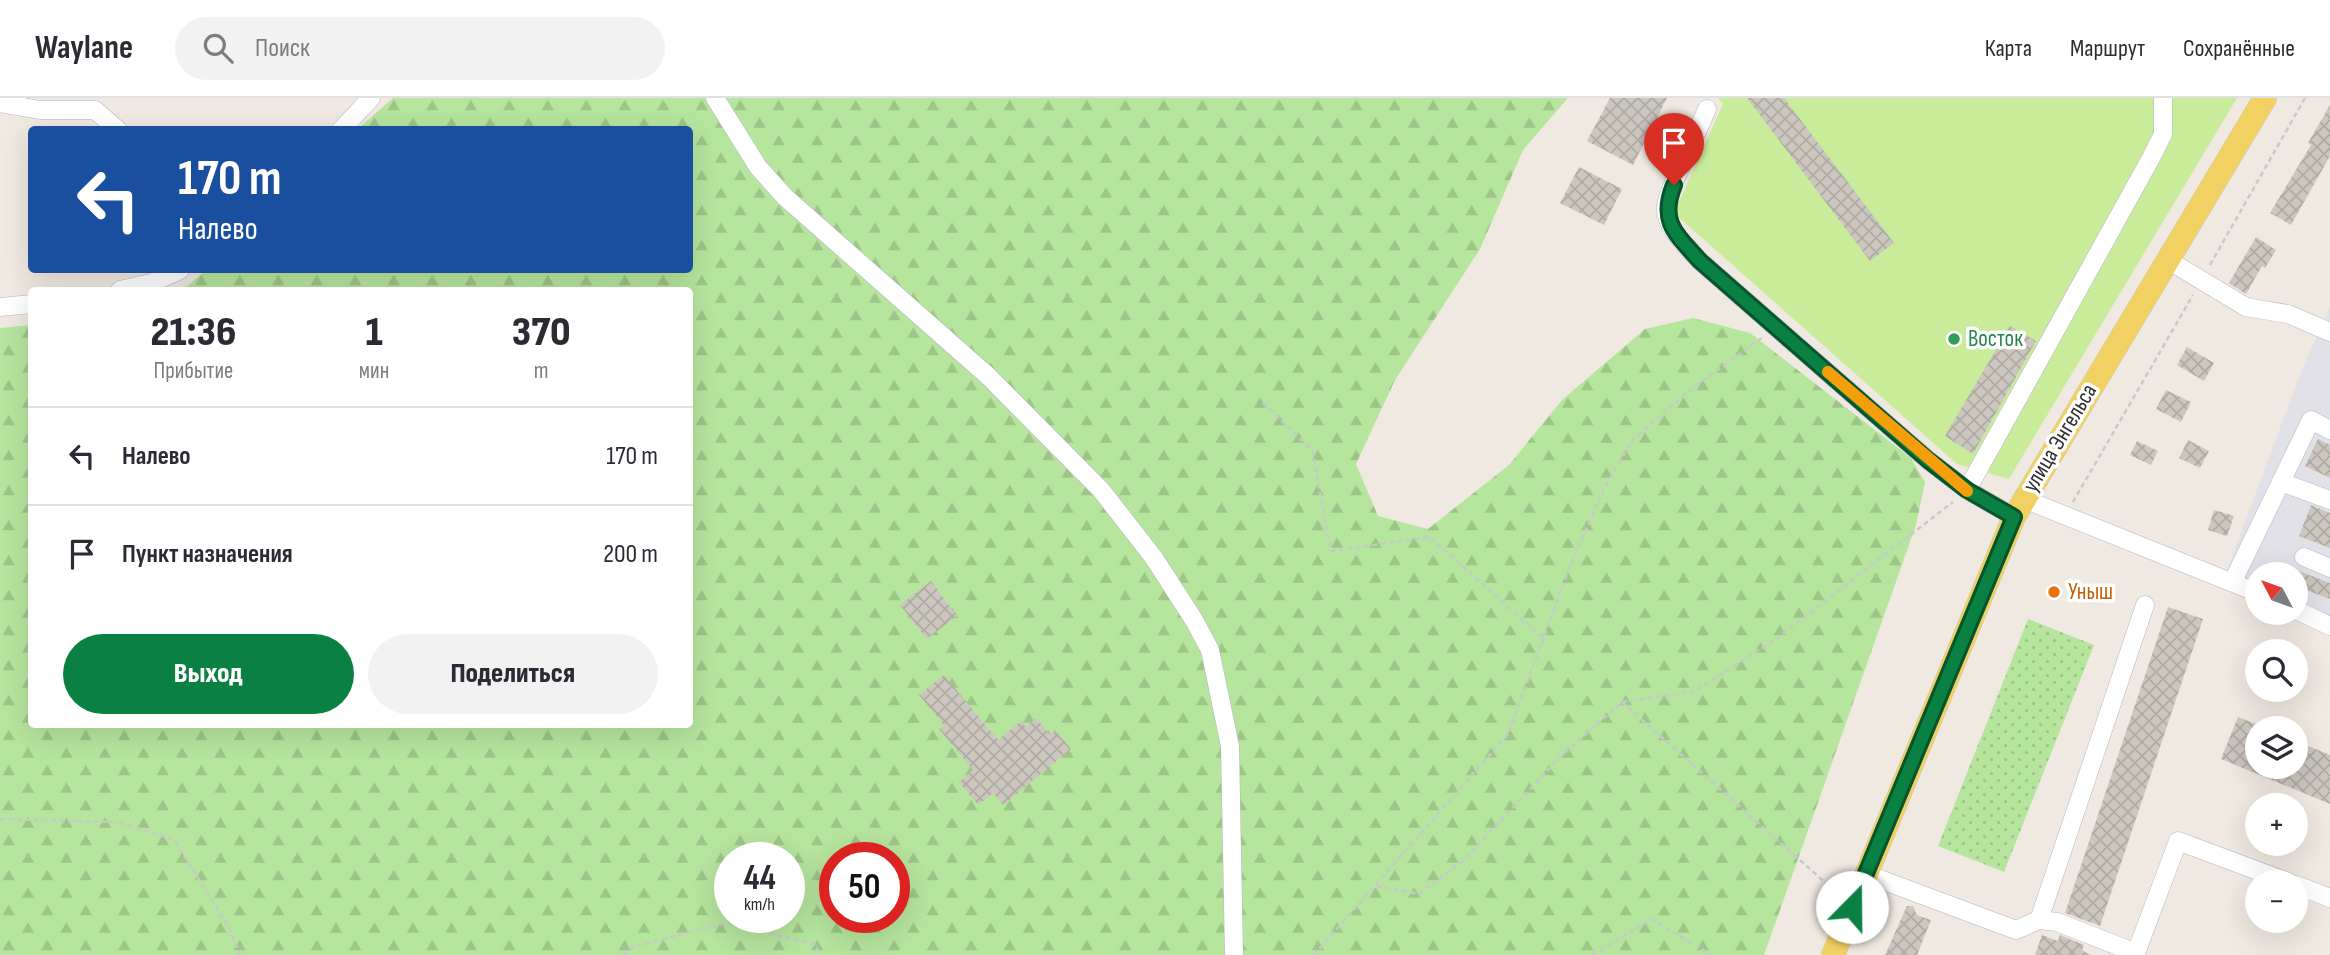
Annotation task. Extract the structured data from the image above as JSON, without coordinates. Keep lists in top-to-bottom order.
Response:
{
  "streets": {
    "main road": ["улица Энгельса"]
  },
  "places": ["Восток", "Уныш"],
  "north": "top left",
  "page": {
    "header": "Waylane",
    "search": "Поиск",
    "nav": ["Карта", "Маршрут", "Сохранённые"],
    "turn": ["170 m", "Налево"],
    "eta": [
      "21:36",
      "Прибытие",
      "1",
      "мин",
      "370",
      "m"
    ],
    "list": [
      {
        "name": "Налево",
        "value": "170 m"
      },
      {
        "name": "Пункт назначения",
        "value": "200 m"
      }
    ],
    "map_buttons": ["+", "−"],
    "buttons": ["Выход", "Поделиться"],
    "speed": "44 km/h",
    "limit": "50"
  }
}
